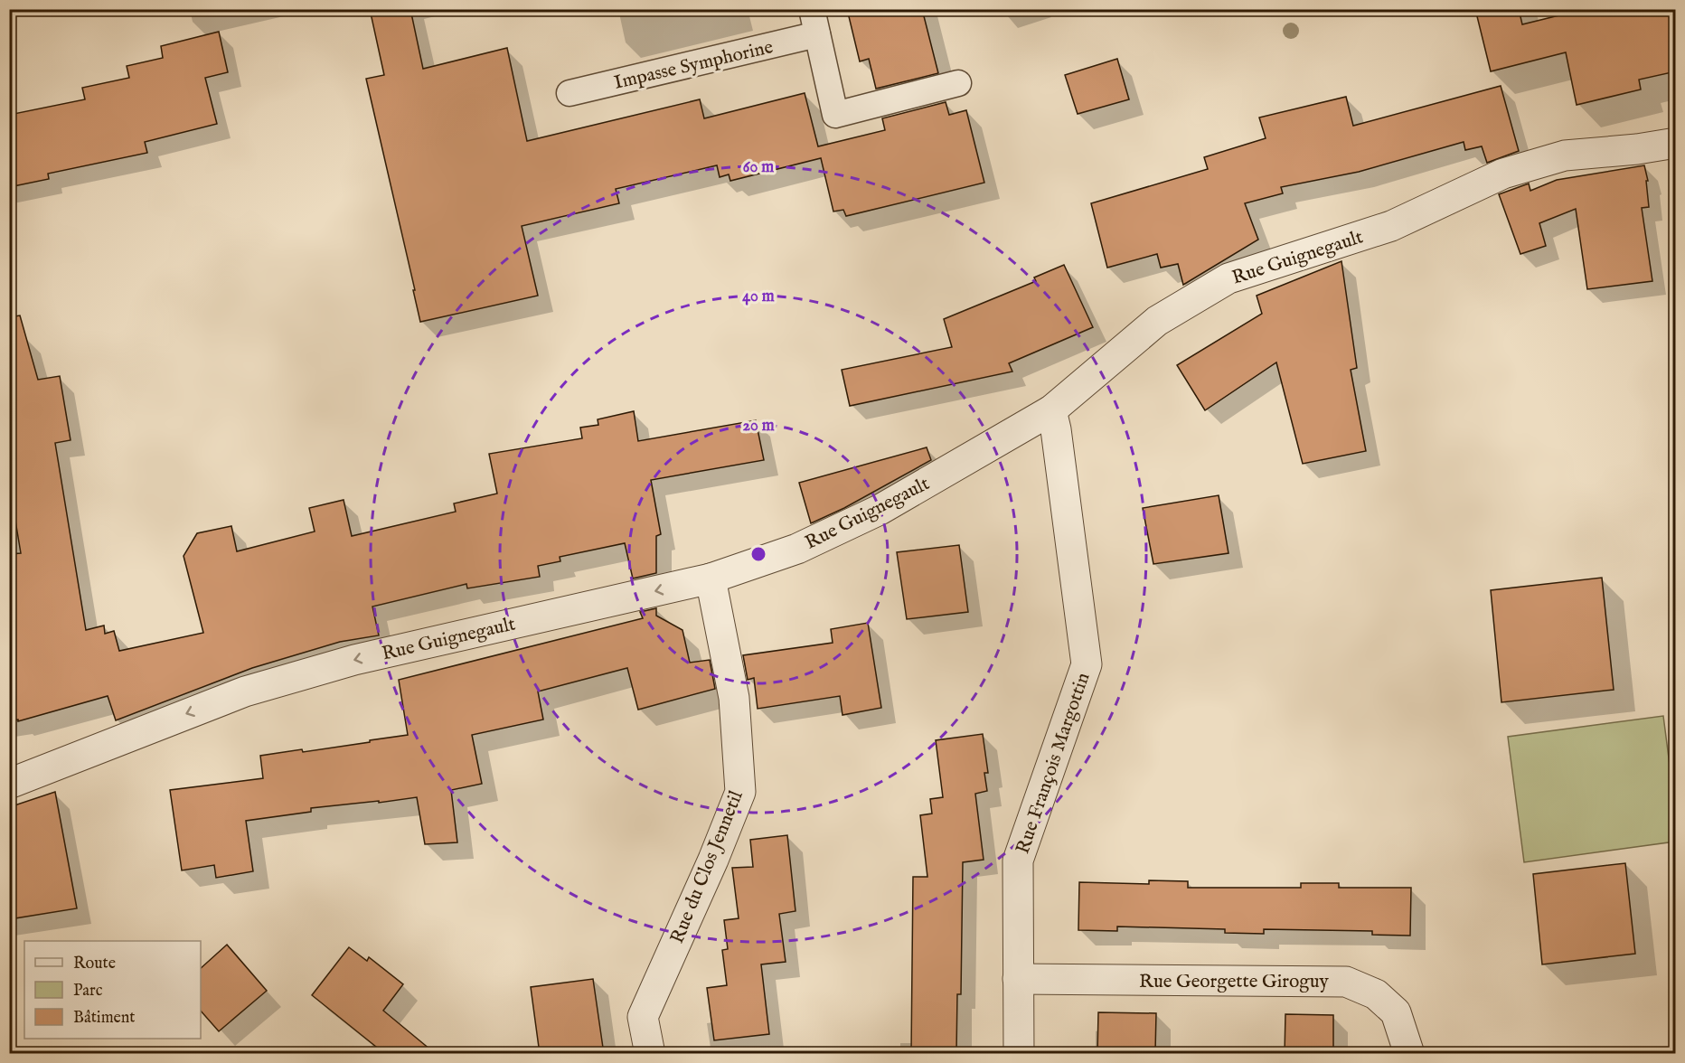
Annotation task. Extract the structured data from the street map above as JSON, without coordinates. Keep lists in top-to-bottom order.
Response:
{
  "streets": {
    "street": [
      "Rue Guignegault",
      "Rue François Margottin",
      "Rue du Clos Jennetil",
      "Rue Georgette Giroguy"
    ],
    "lane": ["Impasse Symphorine"]
  },
  "crossings": [
    ["Rue Guignegault", "Rue François Margottin"],
    ["Rue Guignegault", "Rue du Clos Jennetil"],
    ["Rue François Margottin", "Rue Georgette Giroguy"]
  ],
  "one_way": ["Rue Guignegault"],
  "legend": ["Route", "Parc", "Bâtiment"],
  "rings": ["60 m", "40 m", "20 m"]
}
